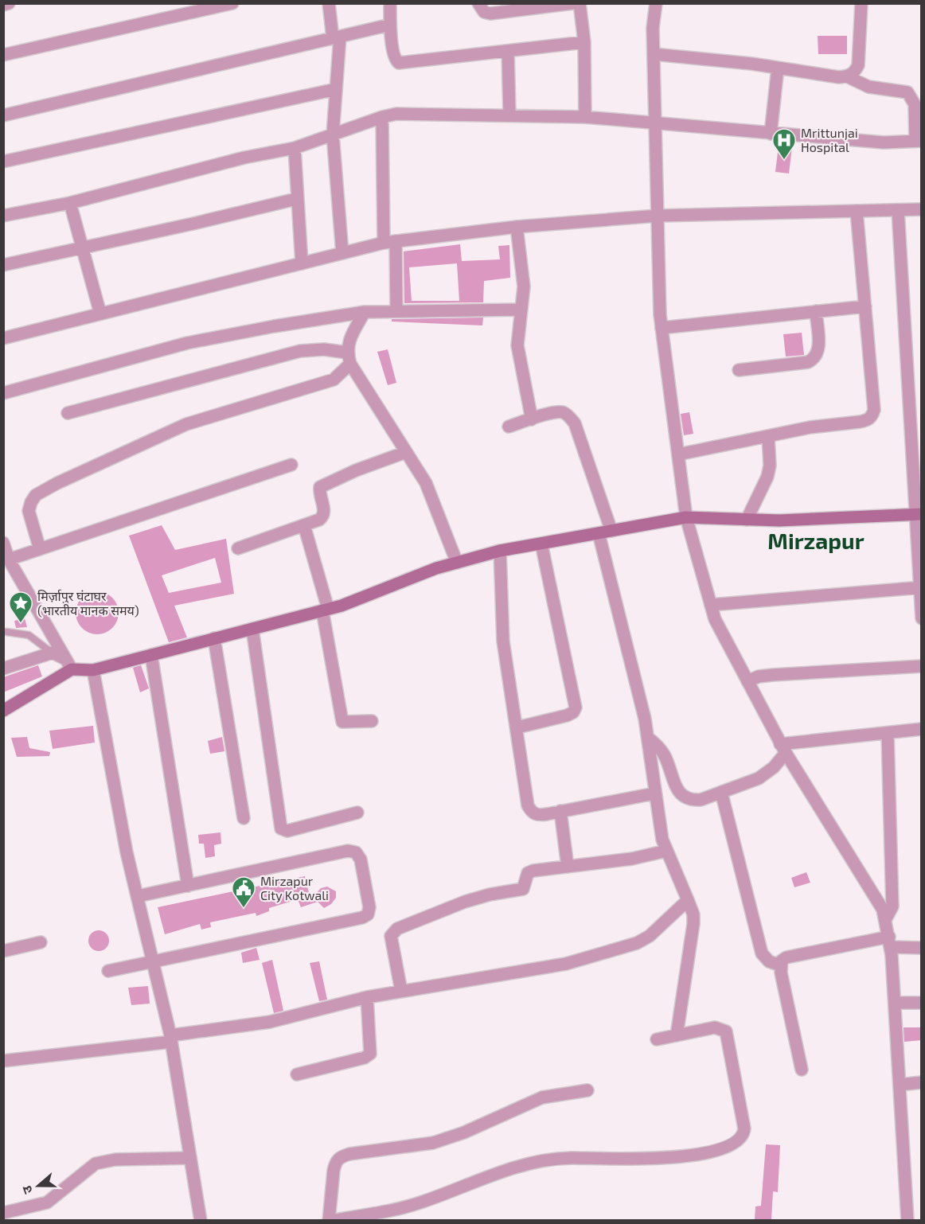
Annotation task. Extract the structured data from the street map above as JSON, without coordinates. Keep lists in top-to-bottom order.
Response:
{
  "districts": ["Mirzapur"],
  "places": {
    "hospital": ["Mrittunjai Hospital"],
    "place": ["मिर्ज़ापुर घंटाघर (भारतीय मानक समय)"],
    "public building": ["Mirzapur City Kotwali"]
  },
  "north": "left"
}
